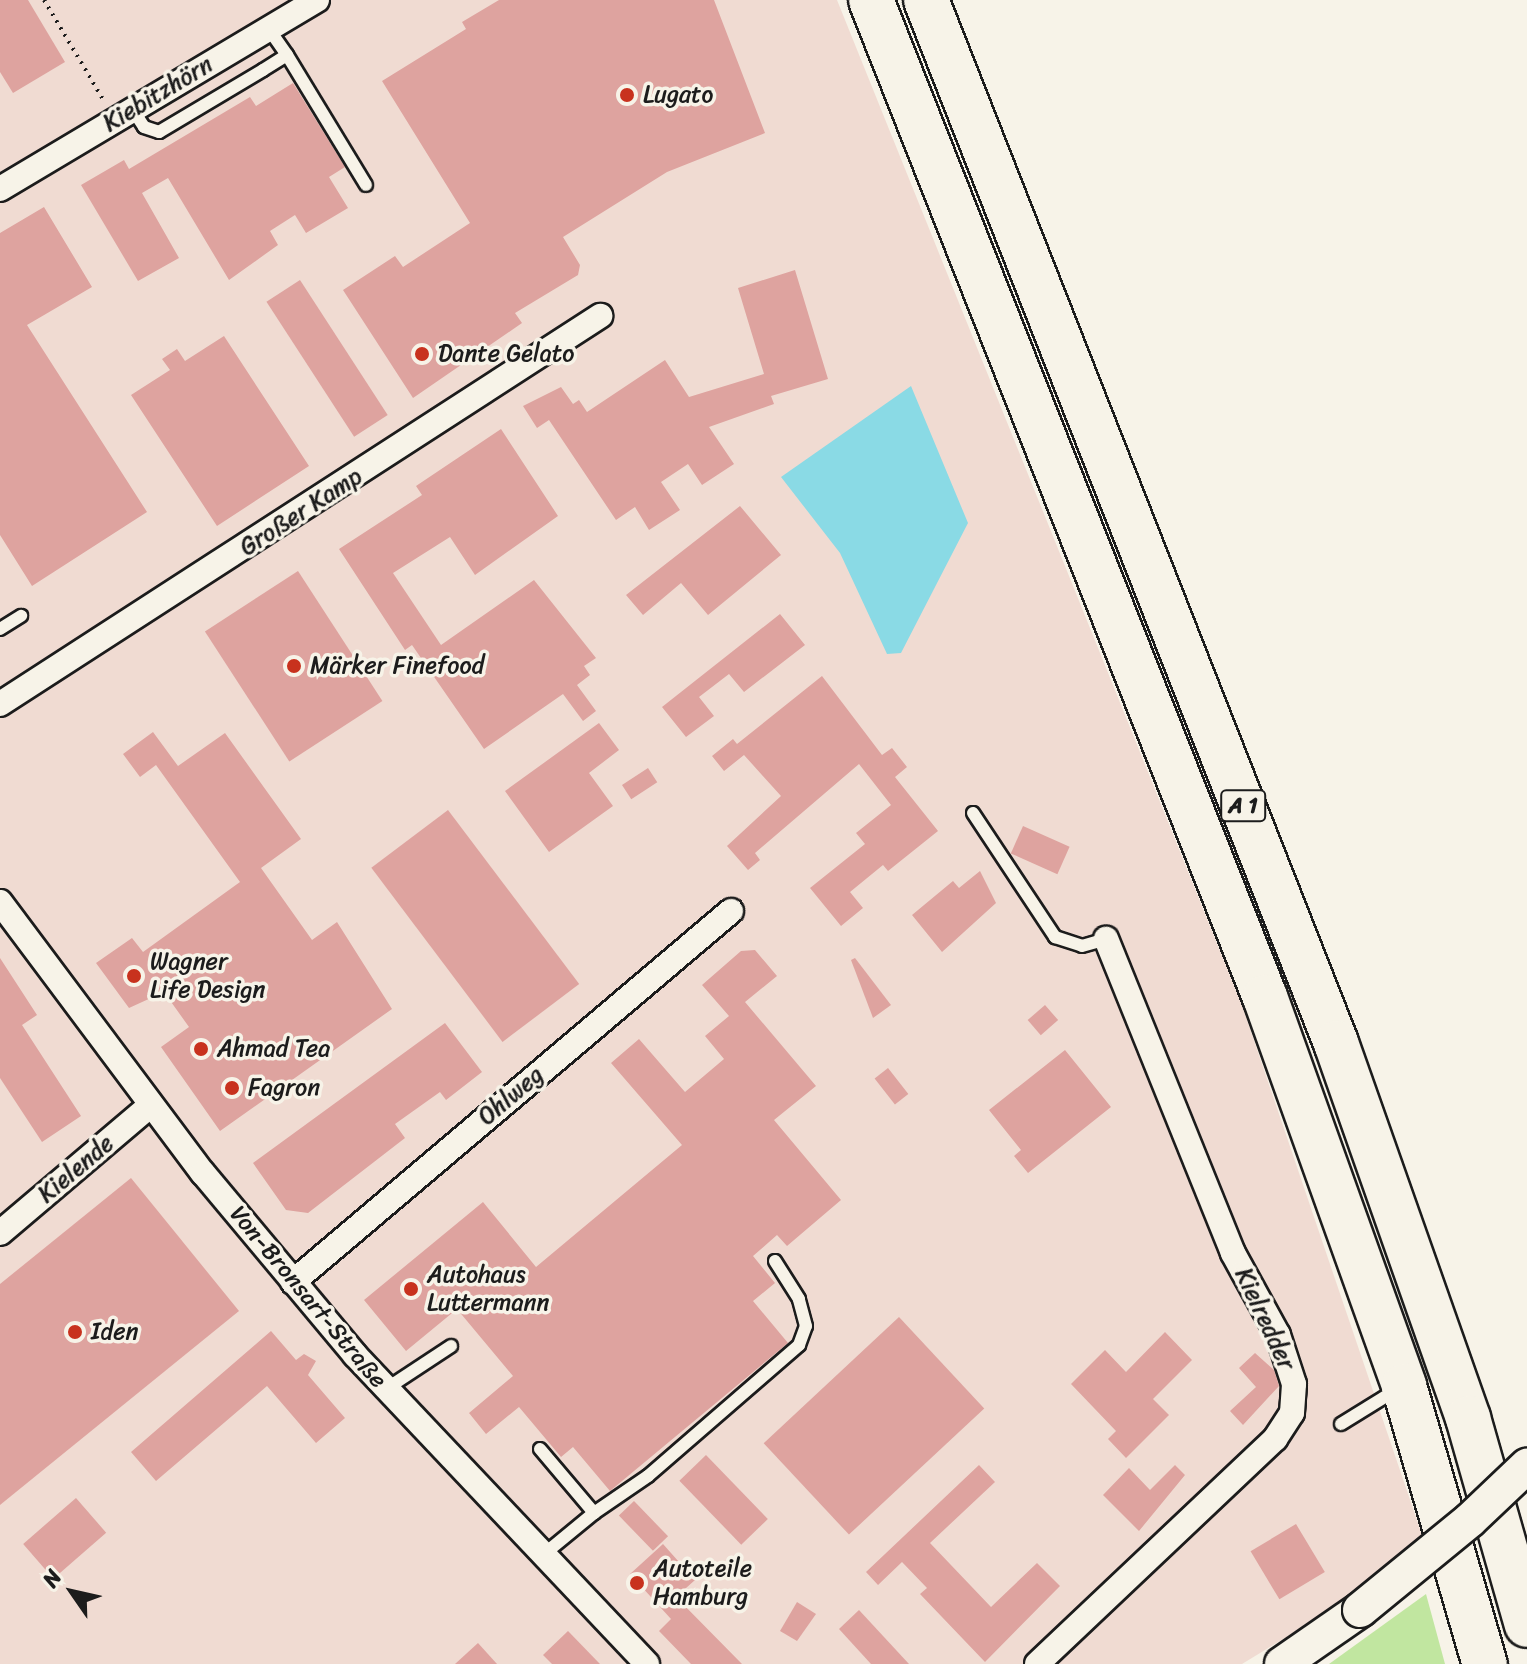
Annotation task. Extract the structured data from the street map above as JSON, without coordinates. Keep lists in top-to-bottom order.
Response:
{
  "streets": {
    "highway": ["A 1"],
    "street": [
      "Kiebitzhörn",
      "Großer Kamp",
      "Ohlweg",
      "Kielende",
      "Von-Bronsart-Straße",
      "Kielredder"
    ]
  },
  "crossings": [
    ["Ohlweg", "Von-Bronsart-Straße"],
    ["Kielende", "Von-Bronsart-Straße"]
  ],
  "places": [
    "Lugato",
    "Dante Gelato",
    "Märker Finefood",
    "Wagner Life Design",
    "Ahmad Tea",
    "Fagron",
    "Autohaus Luttermann",
    "Iden",
    "Autoteile Hamburg"
  ],
  "north": "top left"
}
